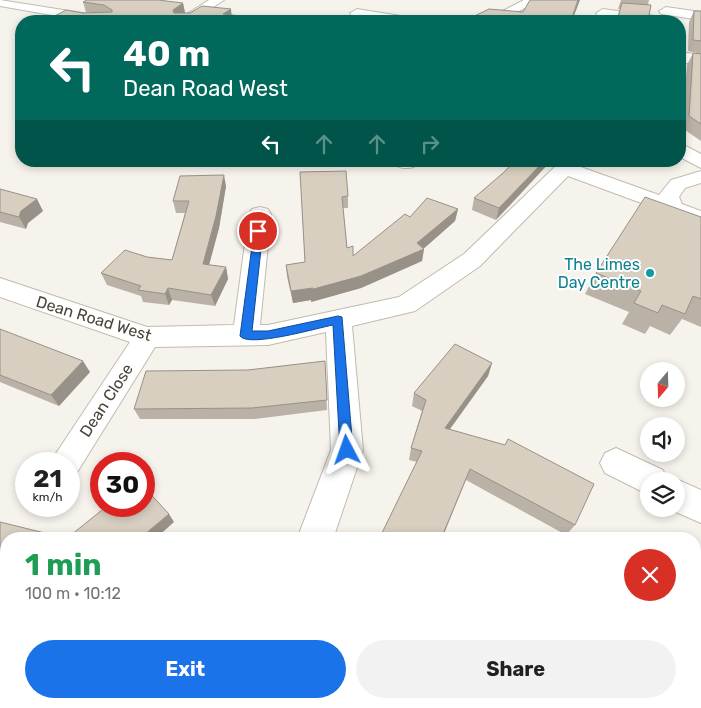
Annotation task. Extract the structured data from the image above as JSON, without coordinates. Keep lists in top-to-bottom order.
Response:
{
  "streets": {
    "street": ["Dean Road West", "Dean Close"]
  },
  "crossings": [
    ["Dean Road West", "Dean Close"]
  ],
  "places": ["The Limes Day Centre"],
  "north": "bottom",
  "page": {
    "turn": ["40 m", "Dean Road West"],
    "speed": "21 km/h",
    "limit": "30",
    "heading": ["1 min", "100 m · 10:12"],
    "buttons": ["Exit", "Share"]
  }
}
